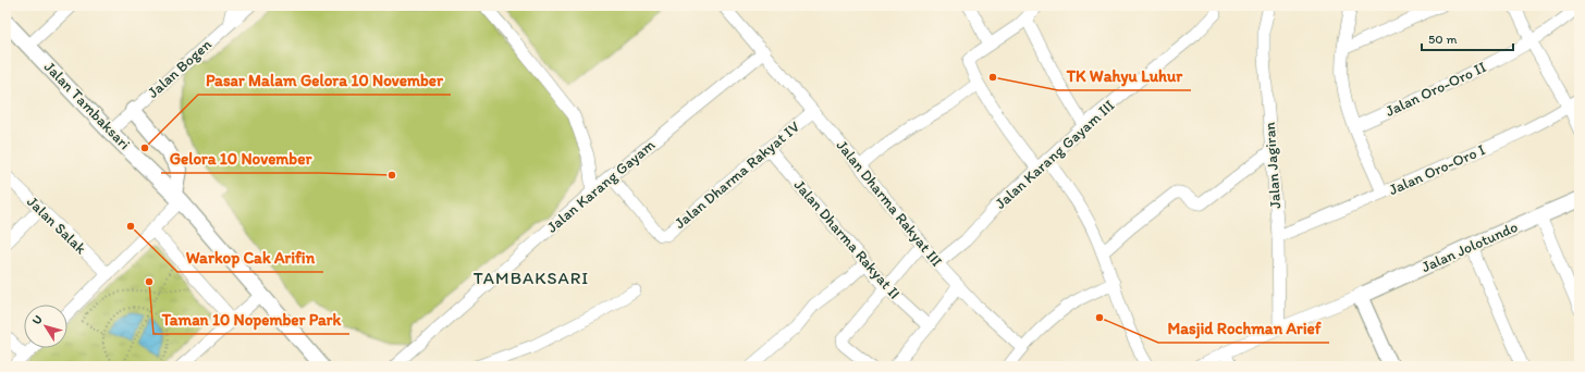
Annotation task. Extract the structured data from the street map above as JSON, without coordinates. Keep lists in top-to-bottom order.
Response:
{
  "streets": {
    "main road": ["Jalan Tambaksari", "Jalan Jolotundo"],
    "street": [
      "Jalan Bogen",
      "Jalan Oro-Oro II",
      "Jalan Karang Gayam III",
      "Jalan Jagiran",
      "Jalan Oro-Oro I",
      "Jalan Dharma Rakyat IV",
      "Jalan Karang Gayam",
      "Jalan Dharma Rakyat III",
      "Jalan Salak",
      "Jalan Dharma Rakyat II"
    ]
  },
  "crossings": [
    ["Jalan Bogen", "Jalan Tambaksari"],
    ["Jalan Karang Gayam III", "Jalan Dharma Rakyat III"],
    ["Jalan Jagiran", "Jalan Oro-Oro I"],
    ["Jalan Dharma Rakyat IV", "Jalan Karang Gayam"],
    ["Jalan Dharma Rakyat IV", "Jalan Dharma Rakyat III"],
    ["Jalan Dharma Rakyat IV", "Jalan Dharma Rakyat II"],
    ["Jalan Karang Gayam", "Jalan Dharma Rakyat III"]
  ],
  "districts": ["TAMBAKSARI"],
  "places": [
    "TK Wahyu Luhur",
    "Pasar Malam Gelora 10 November",
    "Gelora 10 November",
    "Warkop Cak Arifin",
    "Taman 10 Nopember Park",
    "Masjid Rochman Arief"
  ],
  "scale_bar": "50 m",
  "north": "top left"
}
